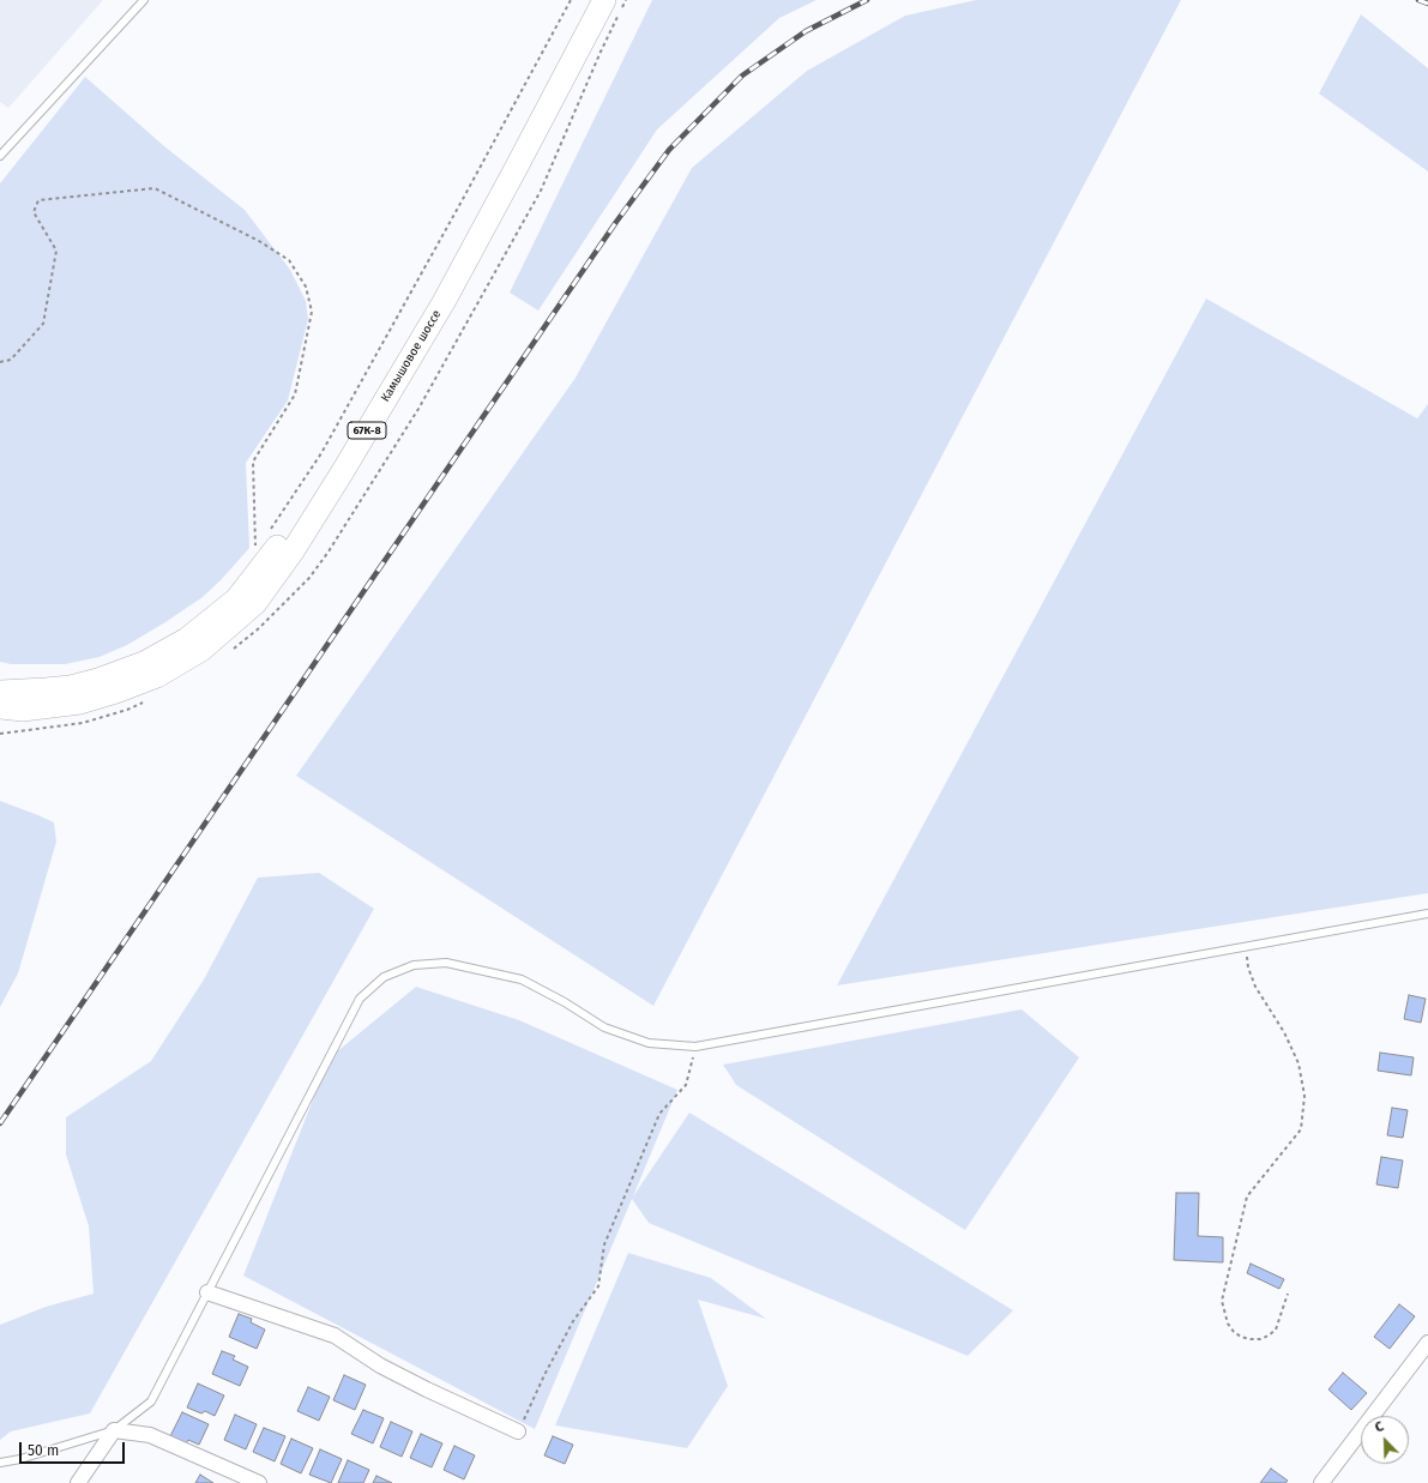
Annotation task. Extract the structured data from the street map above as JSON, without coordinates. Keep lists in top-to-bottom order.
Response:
{
  "streets": {
    "main road": ["Камышовое шоссе", "67К-8"]
  },
  "scale_bar": "50 m",
  "north": "top left"
}
